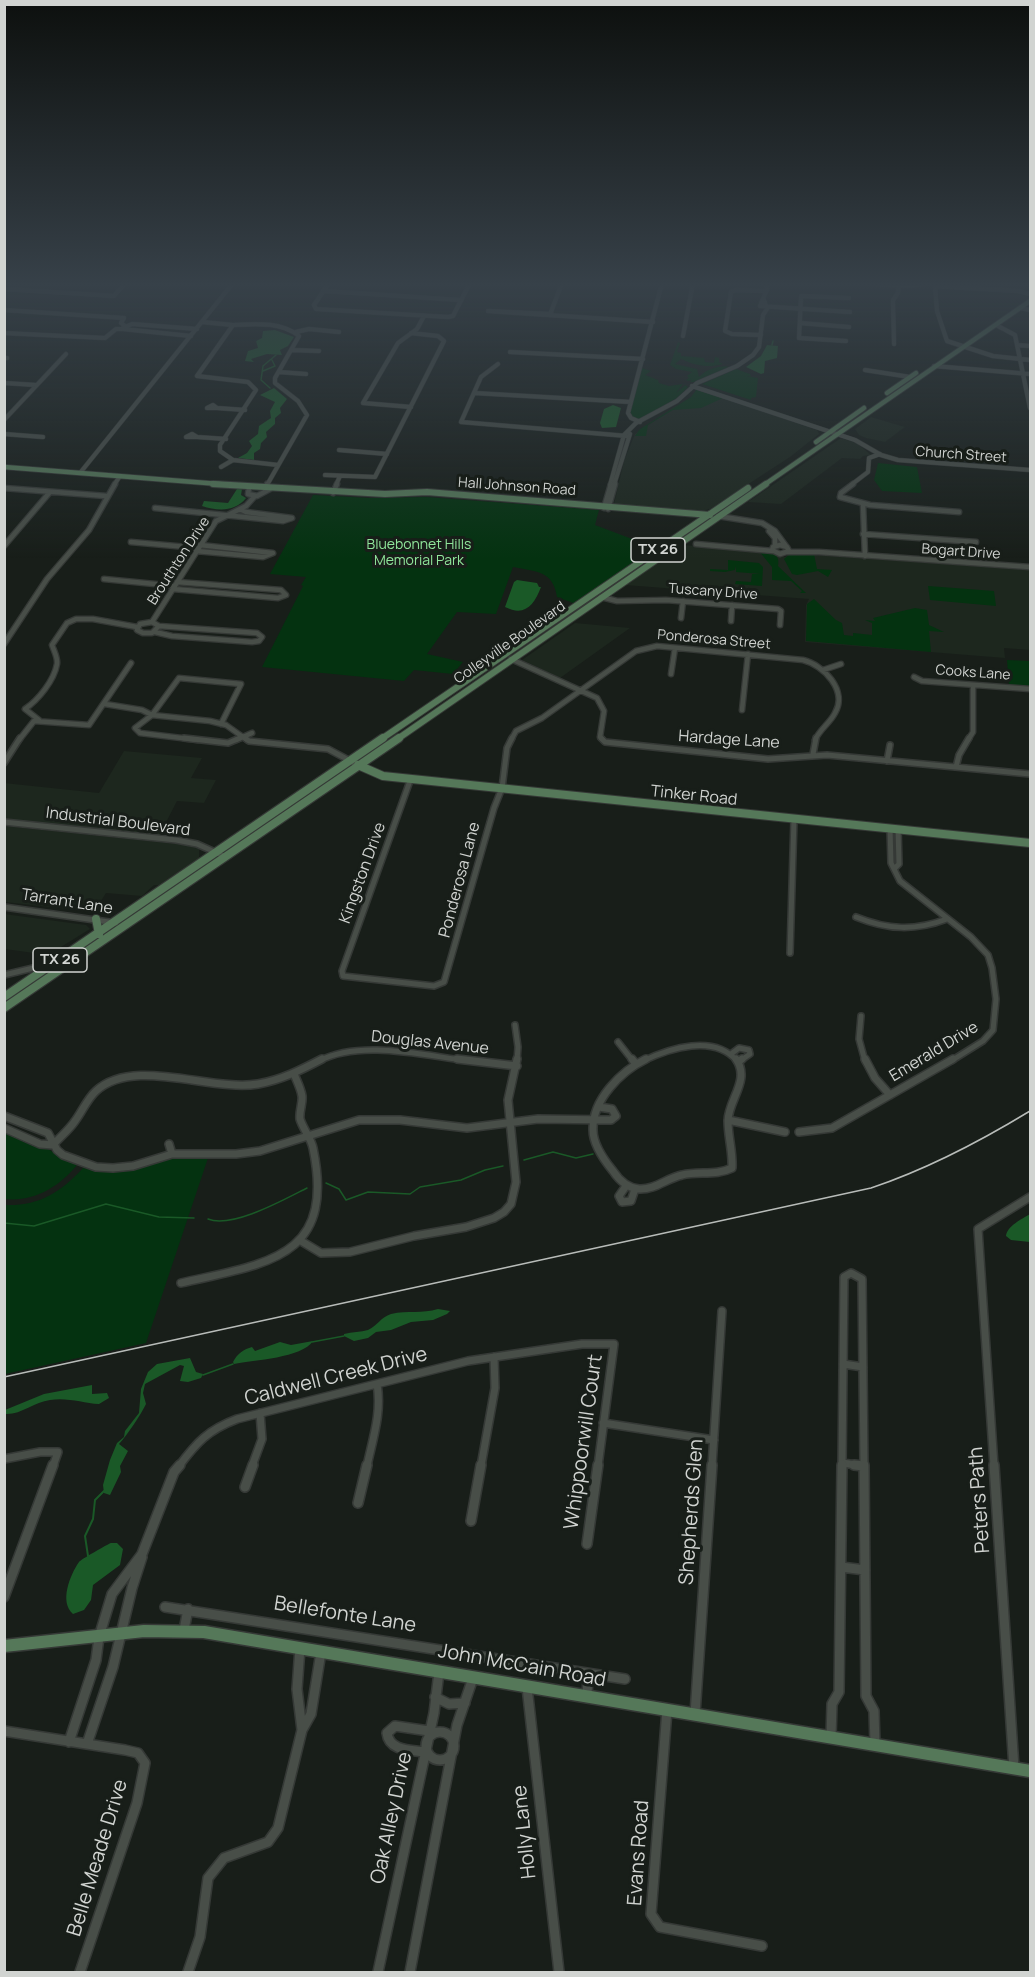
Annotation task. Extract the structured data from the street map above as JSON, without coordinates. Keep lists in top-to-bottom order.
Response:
{
  "streets": {
    "main road": [
      "Hall Johnson Road",
      "TX 26",
      "Colleyville Boulevard",
      "Tinker Road",
      "John McCain Road"
    ],
    "street": [
      "Church Street",
      "Bogart Drive",
      "Brouthton Drive",
      "Tuscany Drive",
      "Ponderosa Street",
      "Cooks Lane",
      "Hardage Lane",
      "Industrial Boulevard",
      "Kingston Drive",
      "Ponderosa Lane",
      "Tarrant Lane",
      "Douglas Avenue",
      "Emerald Drive",
      "Caldwell Creek Drive",
      "Whippoorwill Court",
      "Peters Path",
      "Shepherds Glen",
      "Bellefonte Lane",
      "Oak Alley Drive",
      "Holly Lane",
      "Evans Road",
      "Belle Meade Drive"
    ]
  },
  "crossings": [
    ["Church Street", "Colleyville Boulevard"],
    ["Hall Johnson Road", "Bogart Drive"],
    ["Hall Johnson Road", "Brouthton Drive"],
    ["Hall Johnson Road", "Colleyville Boulevard"],
    ["Tuscany Drive", "Colleyville Boulevard"],
    ["Ponderosa Street", "Hardage Lane"],
    ["Ponderosa Street", "Tinker Road"],
    ["Ponderosa Street", "Ponderosa Lane"],
    ["Colleyville Boulevard", "Hardage Lane"],
    ["Colleyville Boulevard", "Tinker Road"],
    ["Colleyville Boulevard", "Industrial Boulevard"],
    ["Colleyville Boulevard", "Tarrant Lane"],
    ["Tinker Road", "Kingston Drive"],
    ["Tinker Road", "Ponderosa Lane"],
    ["Tinker Road", "Emerald Drive"],
    ["Kingston Drive", "Ponderosa Lane"],
    ["Caldwell Creek Drive", "Whippoorwill Court"],
    ["Caldwell Creek Drive", "John McCain Road"],
    ["Caldwell Creek Drive", "Belle Meade Drive"],
    ["Peters Path", "John McCain Road"],
    ["Shepherds Glen", "John McCain Road"],
    ["John McCain Road", "Oak Alley Drive"],
    ["John McCain Road", "Holly Lane"],
    ["John McCain Road", "Evans Road"]
  ],
  "parks": ["Bluebonnet Hills Memorial Park"]
}
